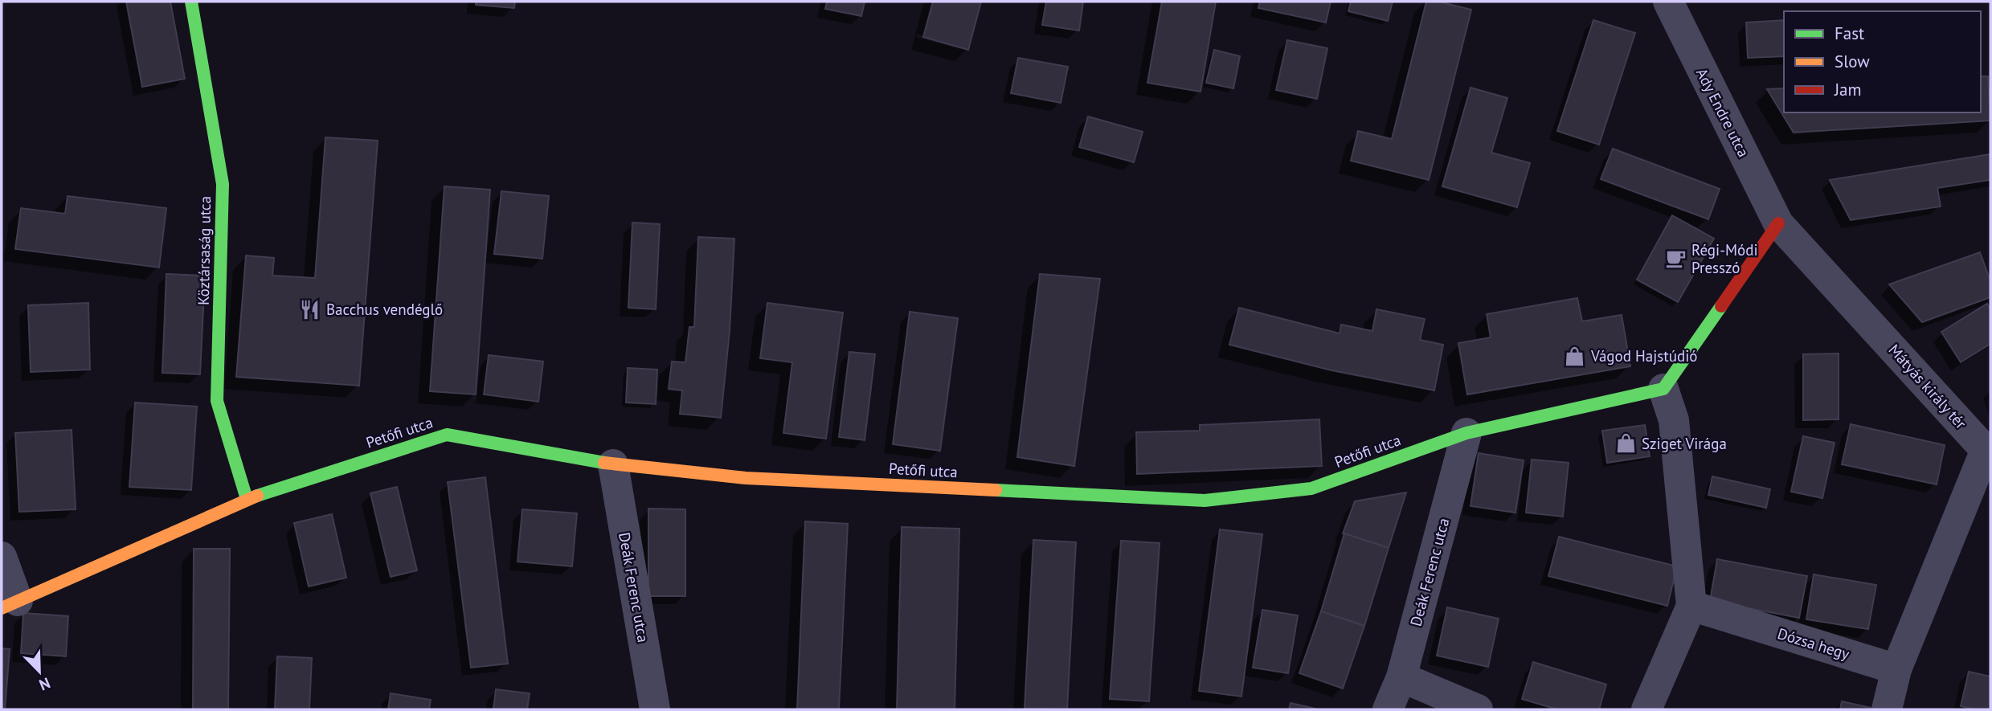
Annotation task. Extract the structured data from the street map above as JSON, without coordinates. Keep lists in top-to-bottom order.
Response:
{
  "streets": {
    "street": [
      "Ady Endre utca",
      "Köztársaság utca",
      "Mátyás király tér",
      "Petőfi utca",
      "Deák Ferenc utca",
      "Dózsa hegy"
    ]
  },
  "crossings": [
    ["Ady Endre utca", "Mátyás király tér"],
    ["Köztársaság utca", "Petőfi utca"],
    ["Mátyás király tér", "Dózsa hegy"],
    ["Petőfi utca", "Deák Ferenc utca"]
  ],
  "places": {
    "cafe": ["Régi-Módi Presszó"],
    "restaurant": ["Bacchus vendéglő"],
    "shop": ["Vágod Hajstúdió", "Sziget Virága"]
  },
  "legend": ["Fast", "Slow", "Jam"],
  "north": "bottom right"
}
